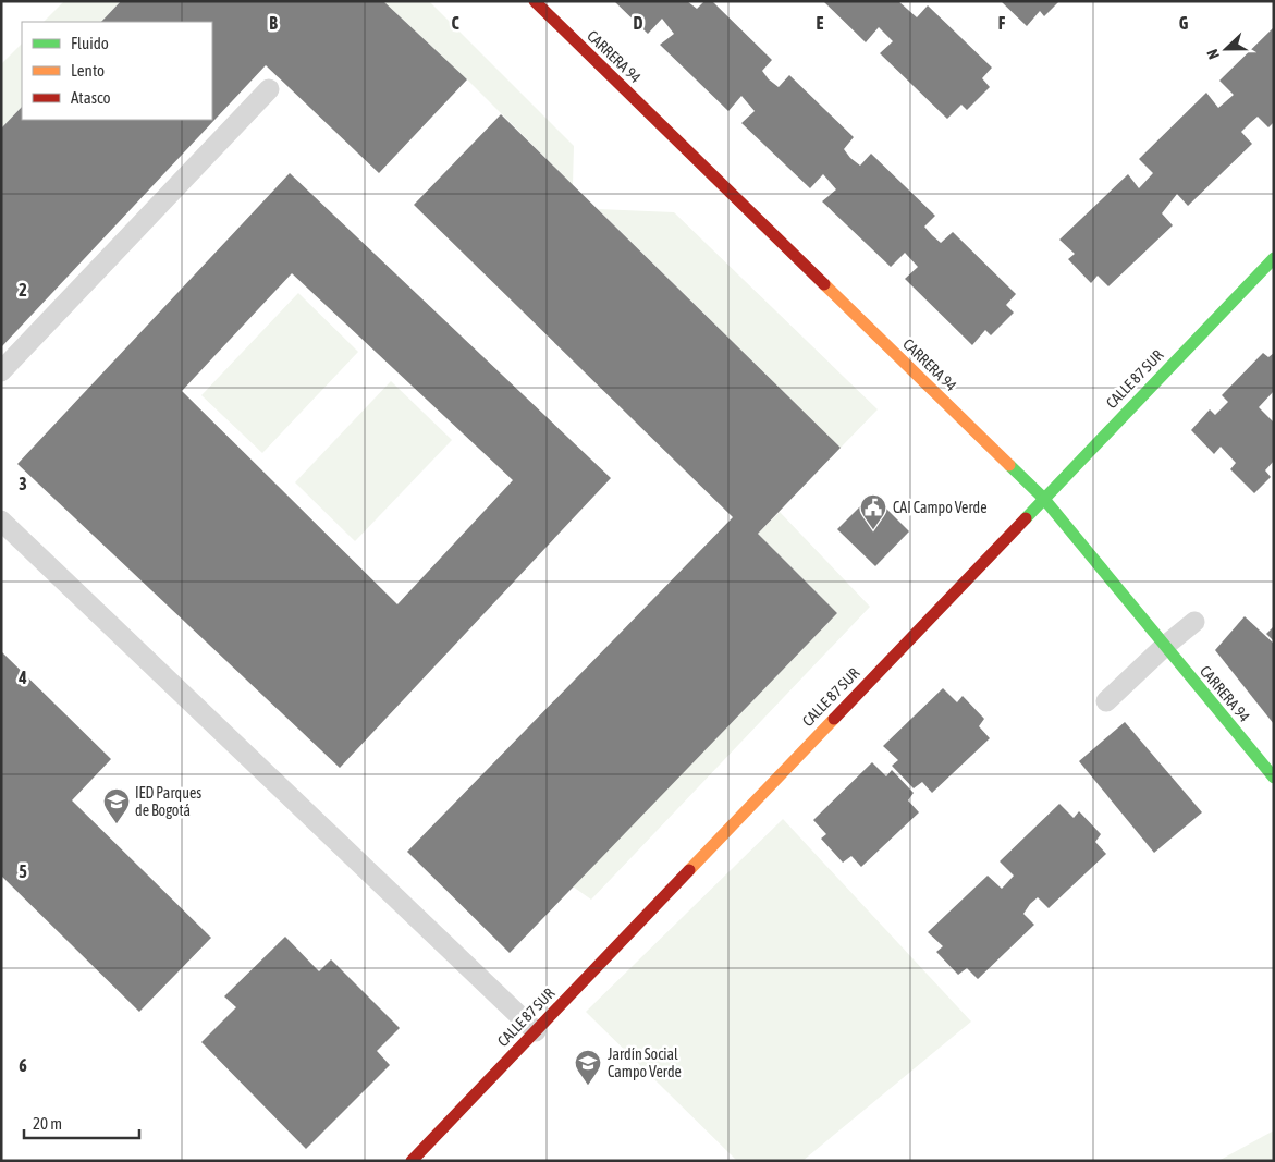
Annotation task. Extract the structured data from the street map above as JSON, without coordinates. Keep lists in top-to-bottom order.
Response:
{
  "streets": {
    "street": ["CARRERA 94", "CALLE 87 SUR"]
  },
  "crossings": [
    ["CARRERA 94", "CALLE 87 SUR"]
  ],
  "places": {
    "public building": ["CAI Campo Verde"],
    "school or university": ["IED Parques de Bogotá", "Jardín Social Campo Verde"]
  },
  "legend": ["Fluido", "Lento", "Atasco"],
  "scale_bar": "20 m",
  "north": "left",
  "grid": {
    "columns": [
      "B",
      "C",
      "D",
      "E",
      "F",
      "G"
    ],
    "rows": [
      "2",
      "3",
      "4",
      "5",
      "6"
    ]
  }
}
